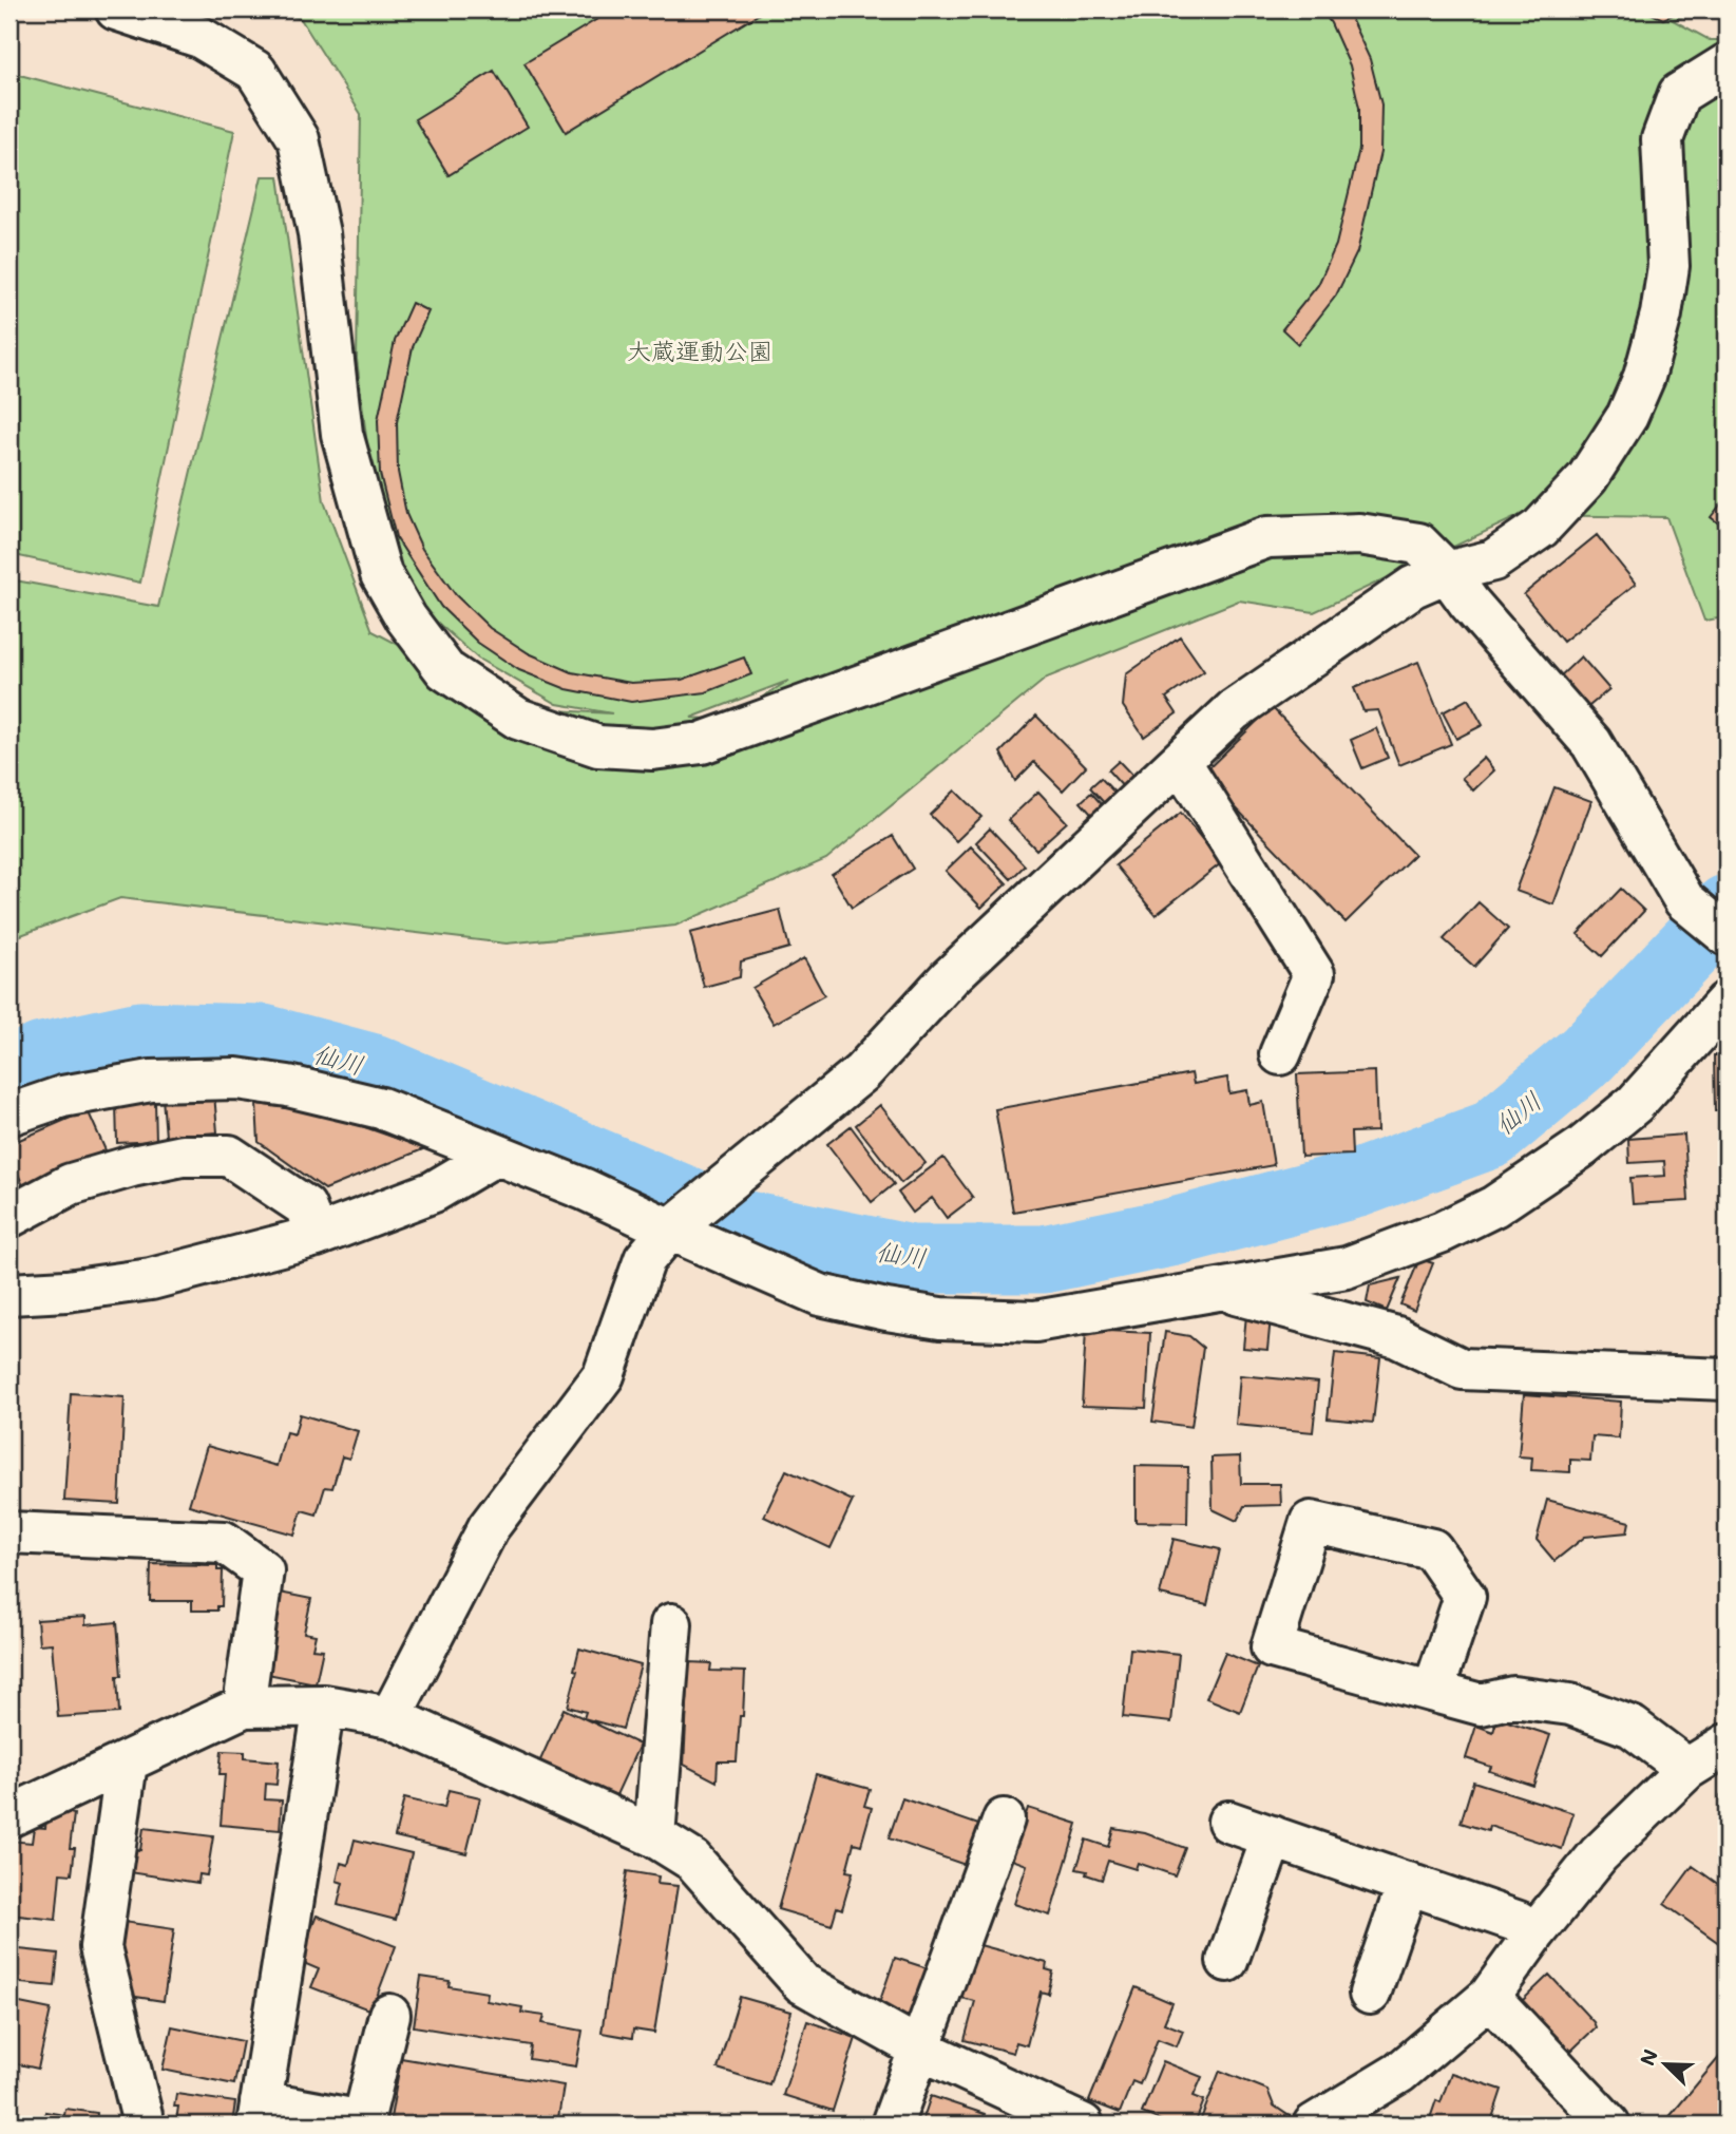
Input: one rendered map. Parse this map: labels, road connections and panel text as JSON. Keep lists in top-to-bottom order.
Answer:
{
  "water": ["仙川"],
  "parks": ["大蔵運動公園"],
  "north": "top left"
}
